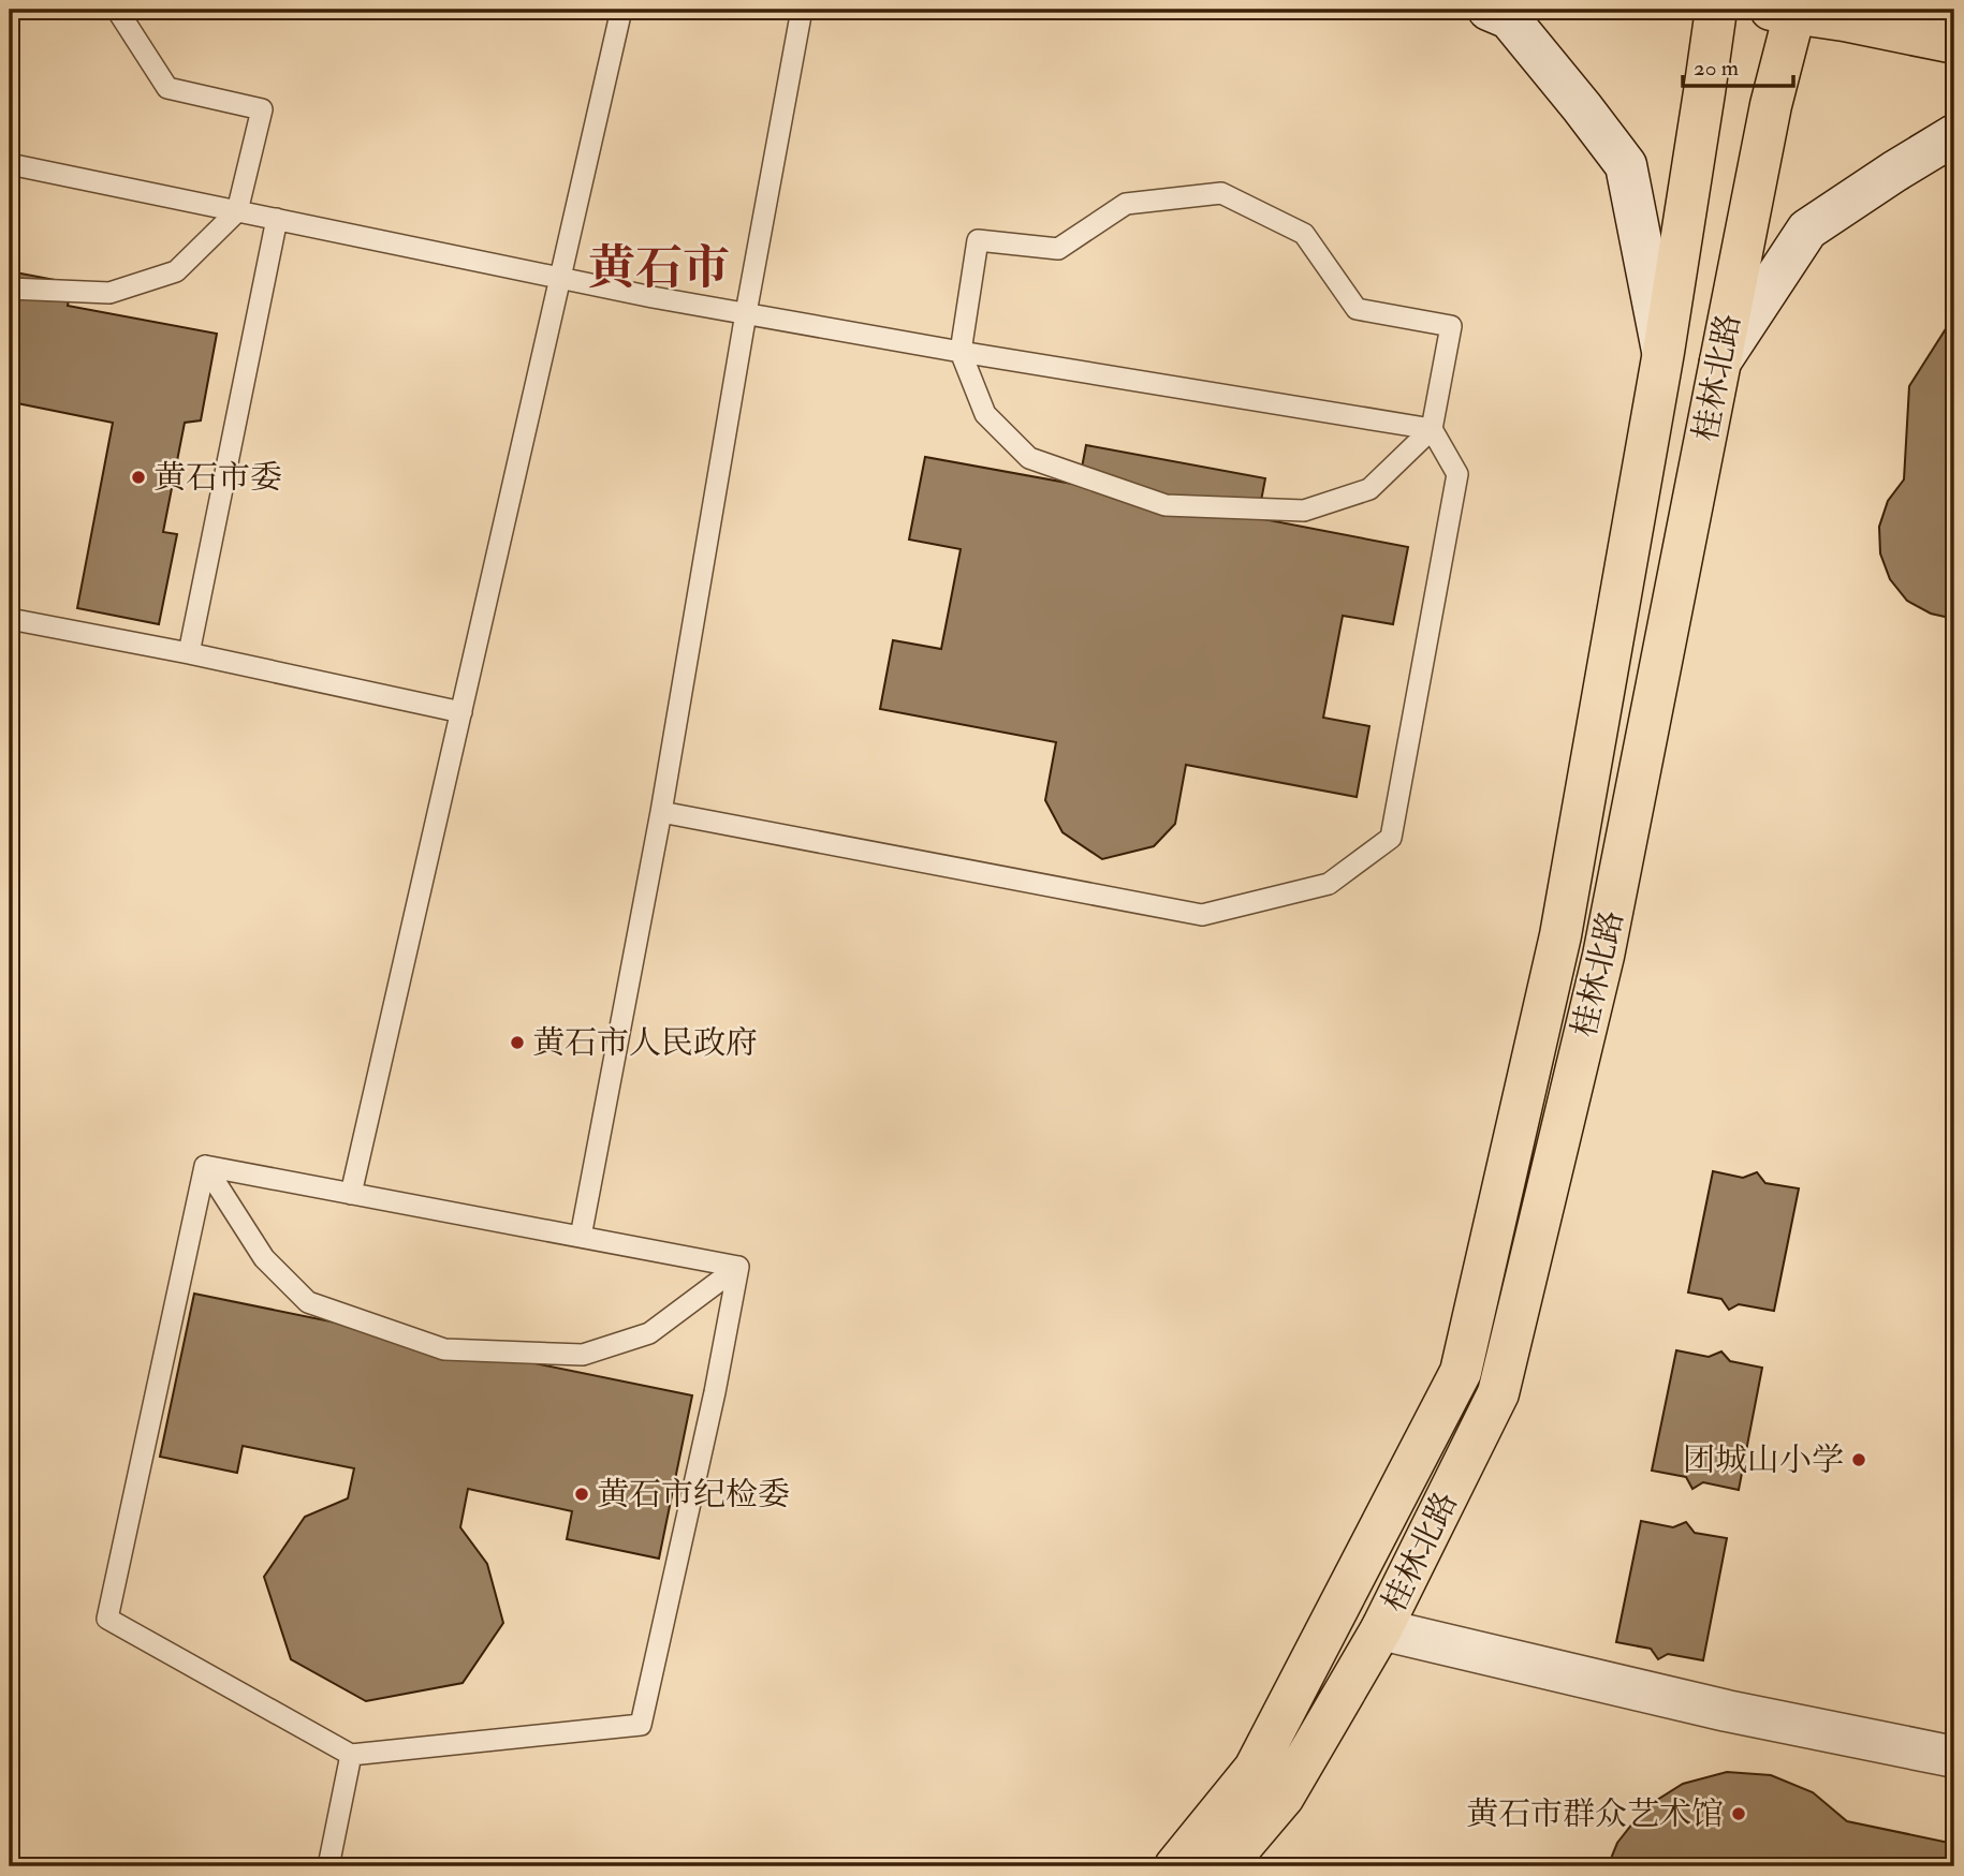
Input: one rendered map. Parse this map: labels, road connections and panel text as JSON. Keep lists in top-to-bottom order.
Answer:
{
  "streets": {
    "main road": ["桂林北路"]
  },
  "districts": ["黄石市"],
  "places": [
    "黄石市委",
    "黄石市人民政府",
    "团城山小学",
    "黄石市纪检委",
    "黄石市群众艺术馆"
  ],
  "scale_bar": "20 m"
}
